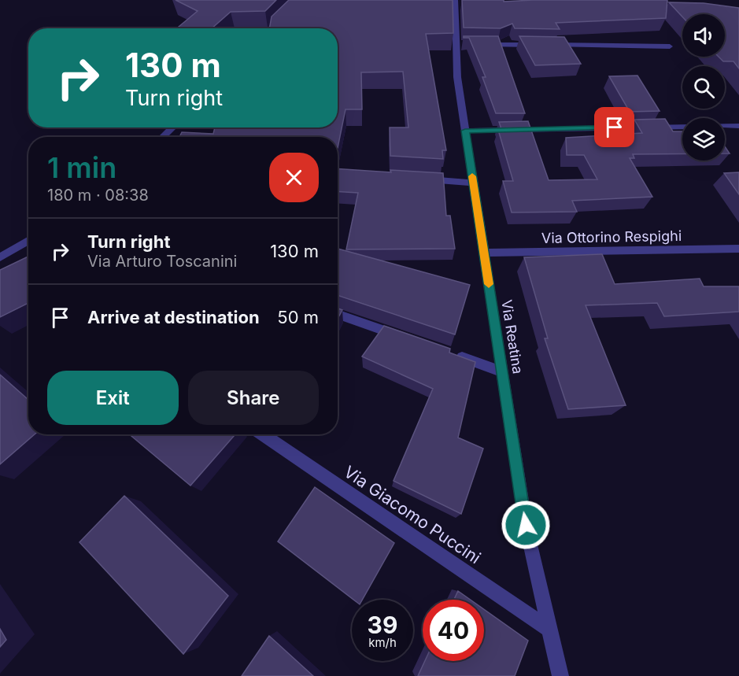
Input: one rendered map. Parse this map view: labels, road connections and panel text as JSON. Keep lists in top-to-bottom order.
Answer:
{
  "streets": {
    "street": ["Via Ottorino Respighi", "Via Reatina", "Via Giacomo Puccini"]
  },
  "crossings": [
    ["Via Ottorino Respighi", "Via Reatina"],
    ["Via Reatina", "Via Giacomo Puccini"]
  ],
  "page": {
    "turn": ["130 m", "Turn right"],
    "heading": ["1 min", "180 m · 08:38"],
    "list": [
      {
        "name": "Turn right",
        "note": "Via Arturo Toscanini",
        "value": "130 m"
      },
      {
        "name": "Arrive at destination",
        "value": "50 m"
      }
    ],
    "buttons": ["Exit", "Share"],
    "speed": "39 km/h",
    "limit": "40"
  }
}
